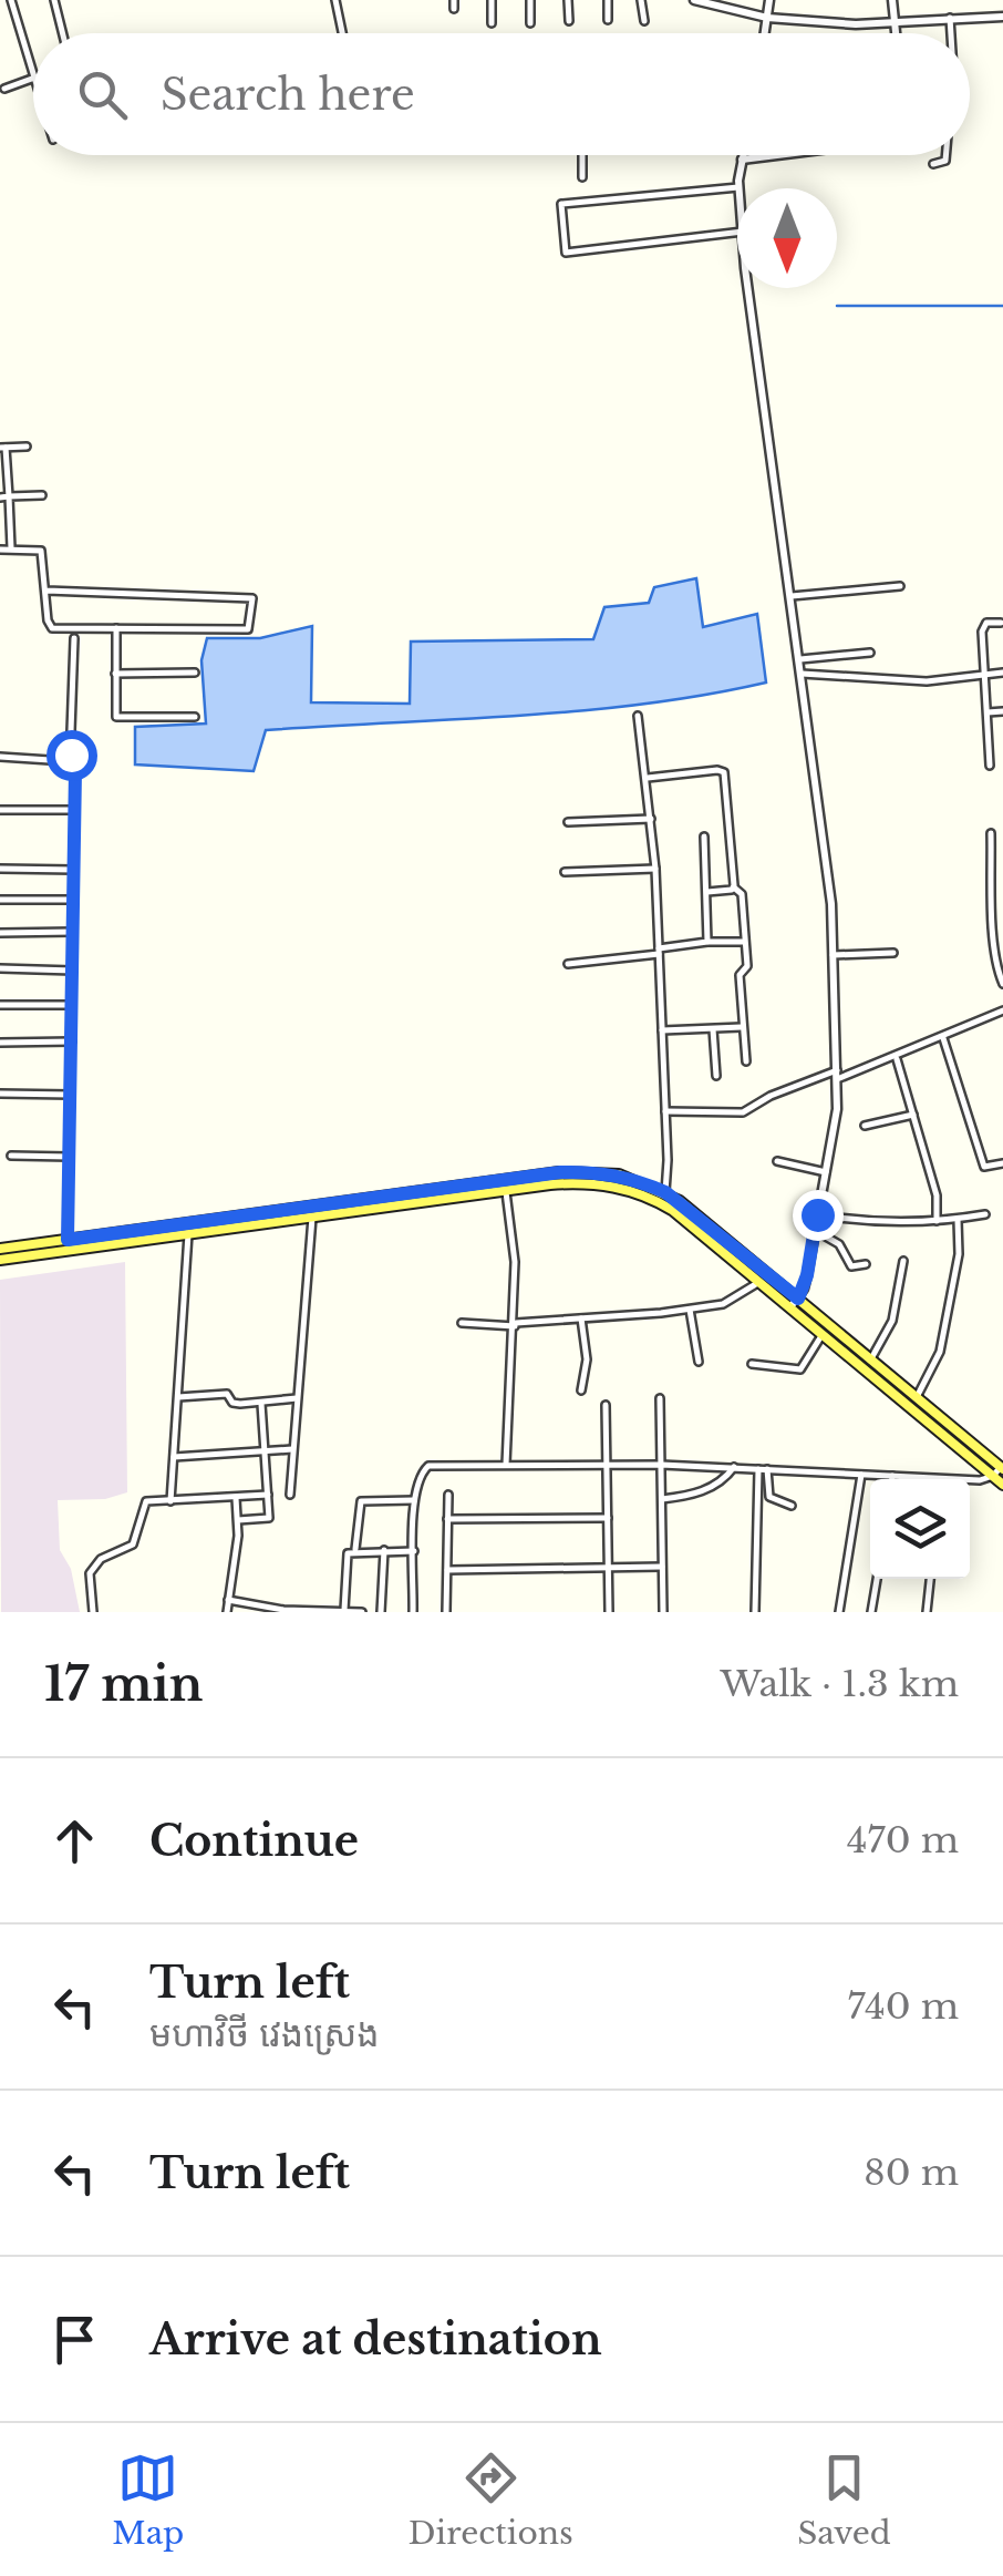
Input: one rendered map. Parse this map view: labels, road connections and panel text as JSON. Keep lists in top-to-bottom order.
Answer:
{
  "north": "bottom",
  "page": {
    "search": "Search here",
    "heading": ["17 min", "Walk · 1.3 km"],
    "list": [
      ["Continue", "470 m"],
      ["Turn left", "មហាវិថី វេងស្រេង", "740 m"],
      ["Turn left", "80 m"],
      "Arrive at destination"
    ],
    "nav": ["Map", "Directions", "Saved"]
  }
}
